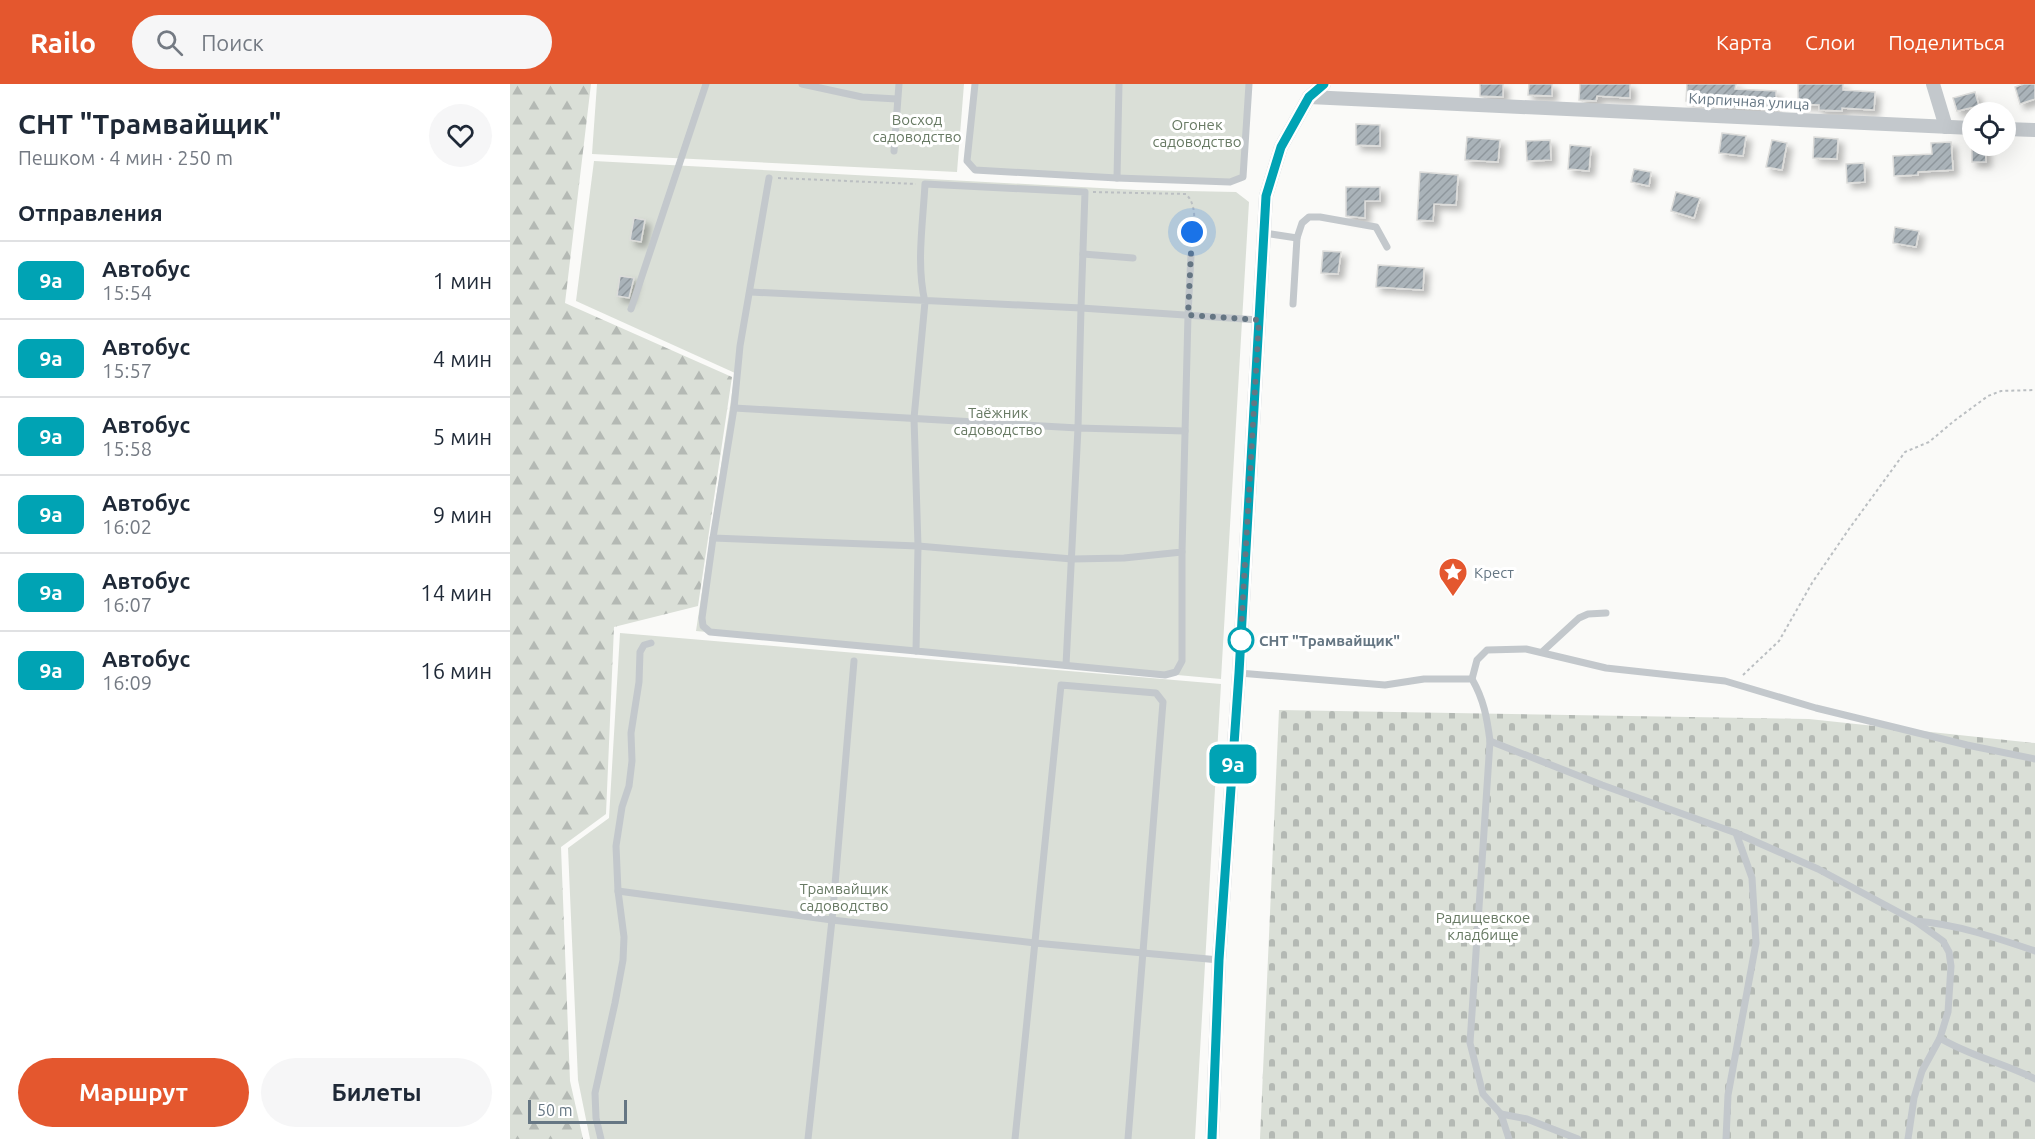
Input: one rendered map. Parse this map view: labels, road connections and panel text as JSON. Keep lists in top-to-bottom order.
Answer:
{
  "streets": {
    "street": ["Кирпичная улица"]
  },
  "parks": [
    "Восход садоводство",
    "Огонек садоводство",
    "Таёжник садоводство",
    "Трамвайщик садоводство",
    "Радищевское кладбище"
  ],
  "places": {
    "place": ["Крест"],
    "other": ["СНТ \"Трамвайщик\""]
  },
  "lines": ["bus line 9а"],
  "scale_bar": "50 m",
  "page": {
    "header": "Railo",
    "search": "Поиск",
    "nav": ["Карта", "Слои", "Поделиться"],
    "heading": [
      ["СНТ \"Трамвайщик\"", "Пешком · 4 мин · 250 m"],
      "Отправления"
    ],
    "on_map": "9а",
    "list": [
      {
        "mark": "9а",
        "name": "Автобус",
        "note": "15:54",
        "value": "1 мин"
      },
      {
        "mark": "9а",
        "name": "Автобус",
        "note": "15:57",
        "value": "4 мин"
      },
      {
        "mark": "9а",
        "name": "Автобус",
        "note": "15:58",
        "value": "5 мин"
      },
      {
        "mark": "9а",
        "name": "Автобус",
        "note": "16:02",
        "value": "9 мин"
      },
      {
        "mark": "9а",
        "name": "Автобус",
        "note": "16:07",
        "value": "14 мин"
      },
      {
        "mark": "9а",
        "name": "Автобус",
        "note": "16:09",
        "value": "16 мин"
      }
    ],
    "buttons": ["Маршрут", "Билеты"],
    "scale": "50 m"
  }
}
